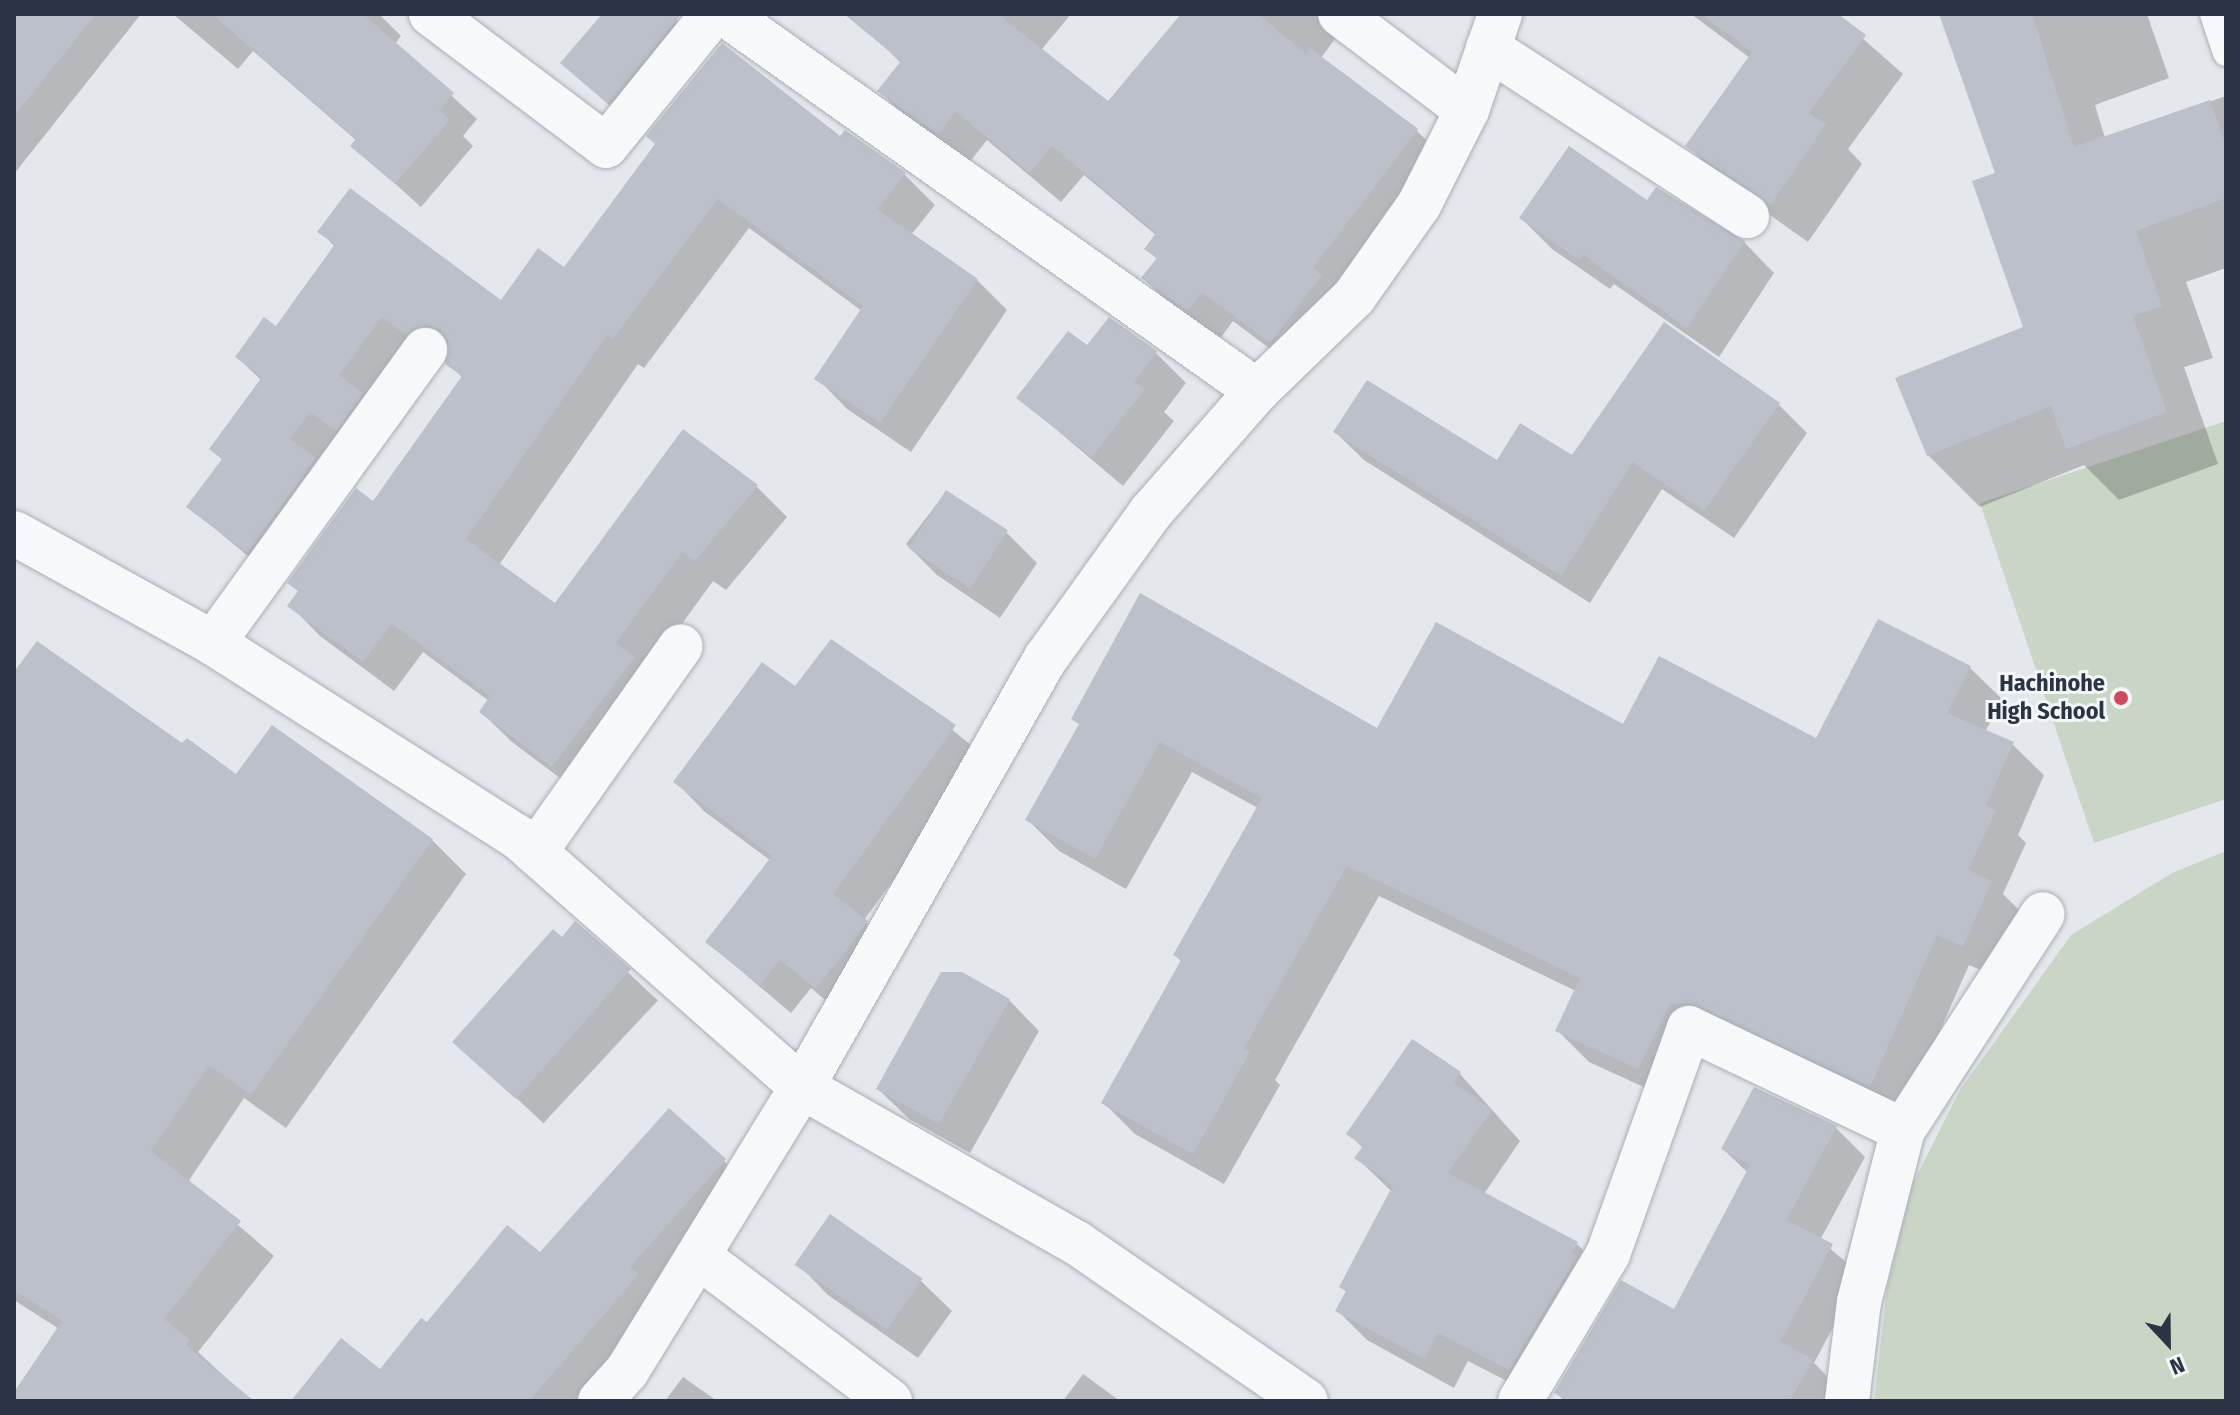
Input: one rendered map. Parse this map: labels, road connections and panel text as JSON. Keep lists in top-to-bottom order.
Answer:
{
  "places": ["Hachinohe High School"],
  "north": "bottom"
}
